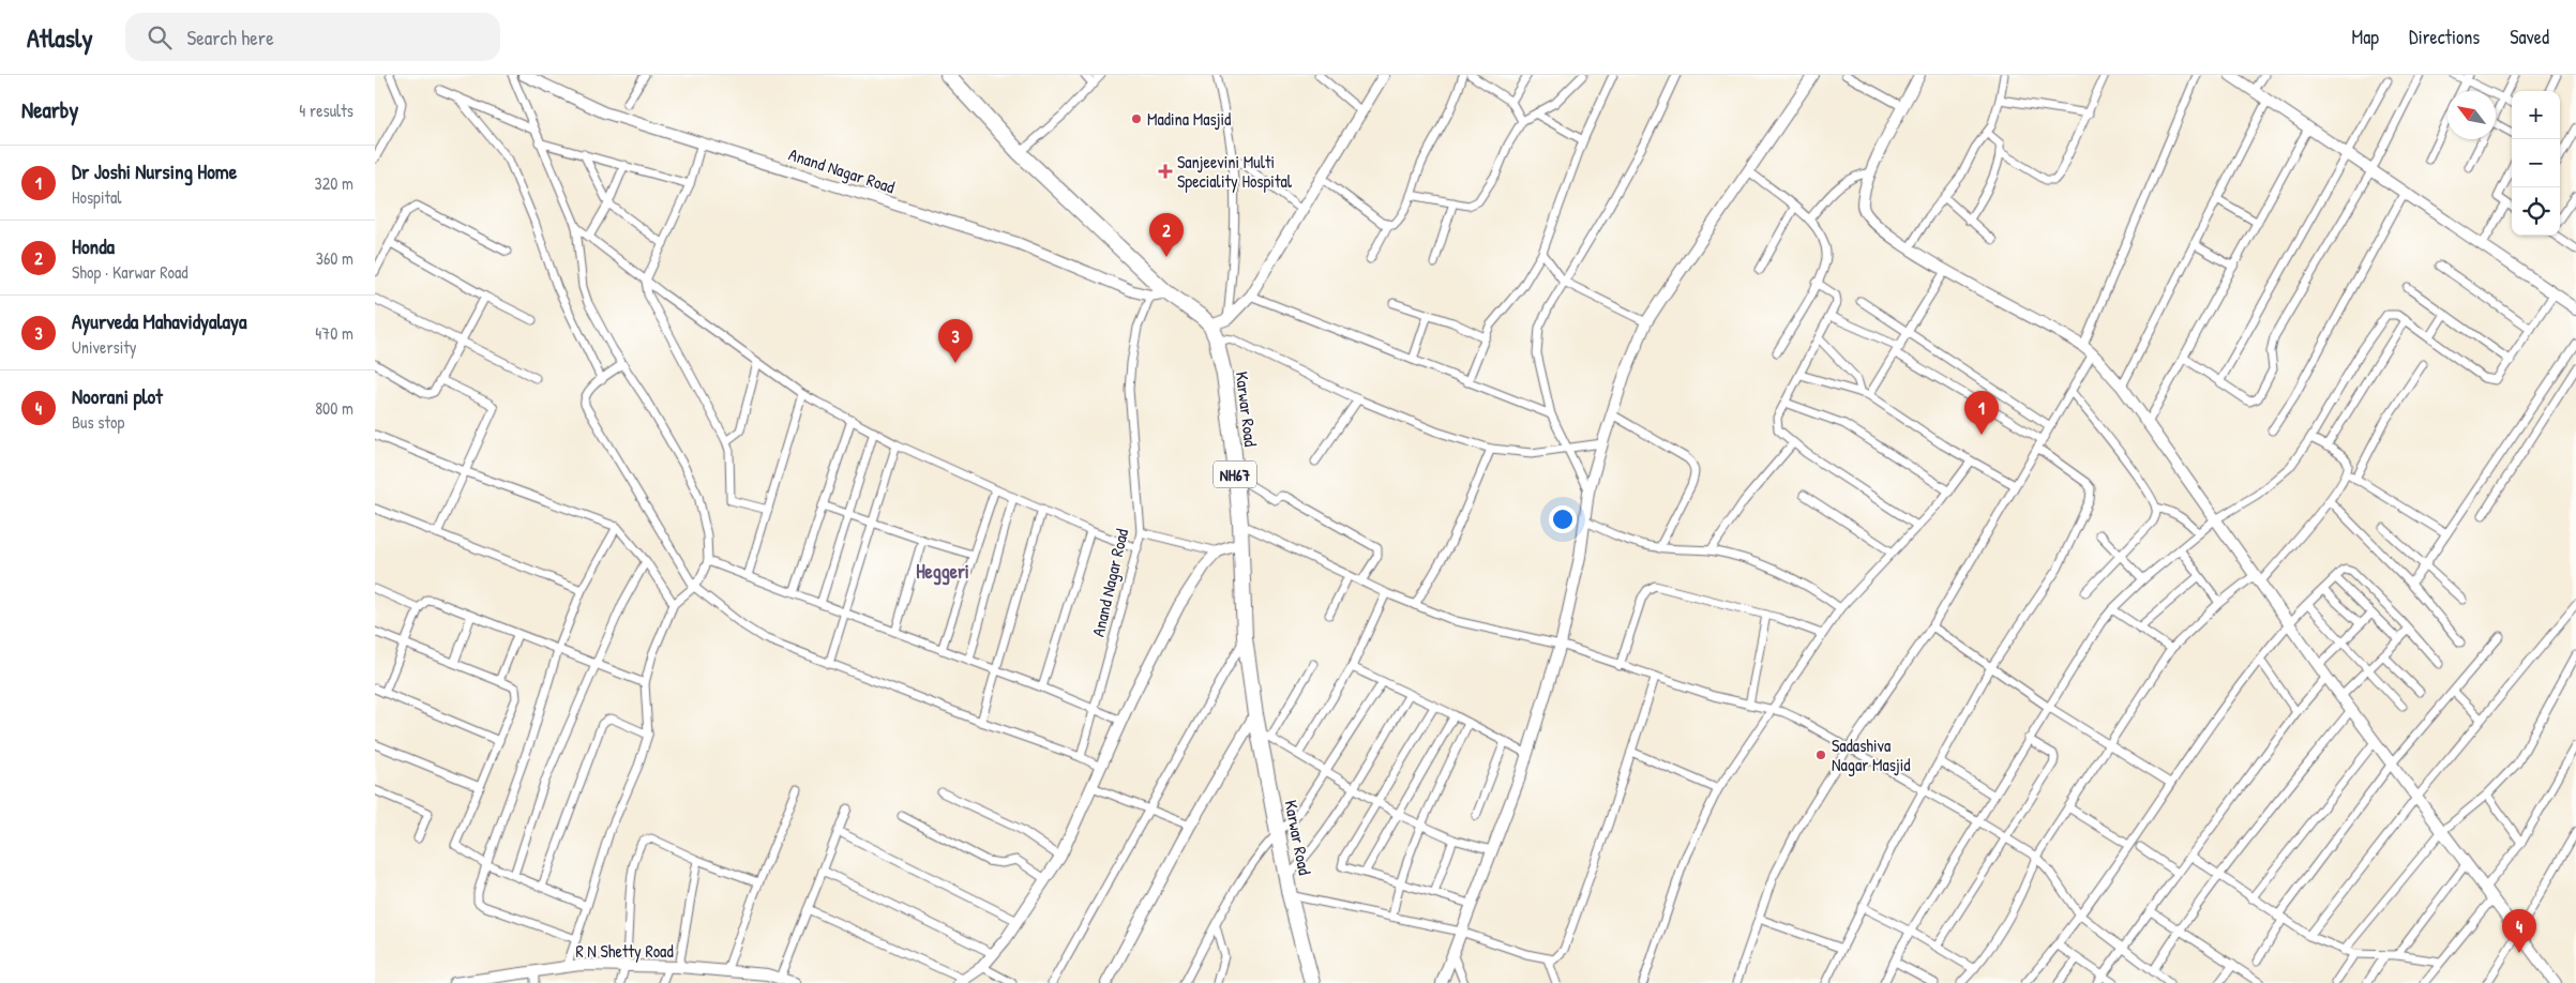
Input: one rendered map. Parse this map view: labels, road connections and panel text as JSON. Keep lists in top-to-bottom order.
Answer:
{
  "streets": {
    "highway": ["Karwar Road", "NH67"],
    "street": ["Anand Nagar Road", "R N Shetty Road"]
  },
  "districts": ["Heggeri"],
  "places": {
    "other": ["Madina Masjid", "Sadashiva Nagar Masjid"],
    "health": ["Sanjeevini Multi Speciality Hospital"]
  },
  "north": "top left",
  "page": {
    "header": "Atlasly",
    "search": "Search here",
    "nav": ["Map", "Directions", "Saved"],
    "heading": ["Nearby", "4 results"],
    "map_buttons": ["+", "−"],
    "list": [
      {
        "mark": "1",
        "name": "Dr Joshi Nursing Home",
        "note": "Hospital",
        "value": "320 m"
      },
      {
        "mark": "2",
        "name": "Honda",
        "note": "Shop · Karwar Road",
        "value": "360 m"
      },
      {
        "mark": "3",
        "name": "Ayurveda Mahavidyalaya",
        "note": "University",
        "value": "470 m"
      },
      {
        "mark": "4",
        "name": "Noorani plot",
        "note": "Bus stop",
        "value": "800 m"
      }
    ],
    "pins": [
      "2",
      "3",
      "1",
      "4"
    ]
  }
}
